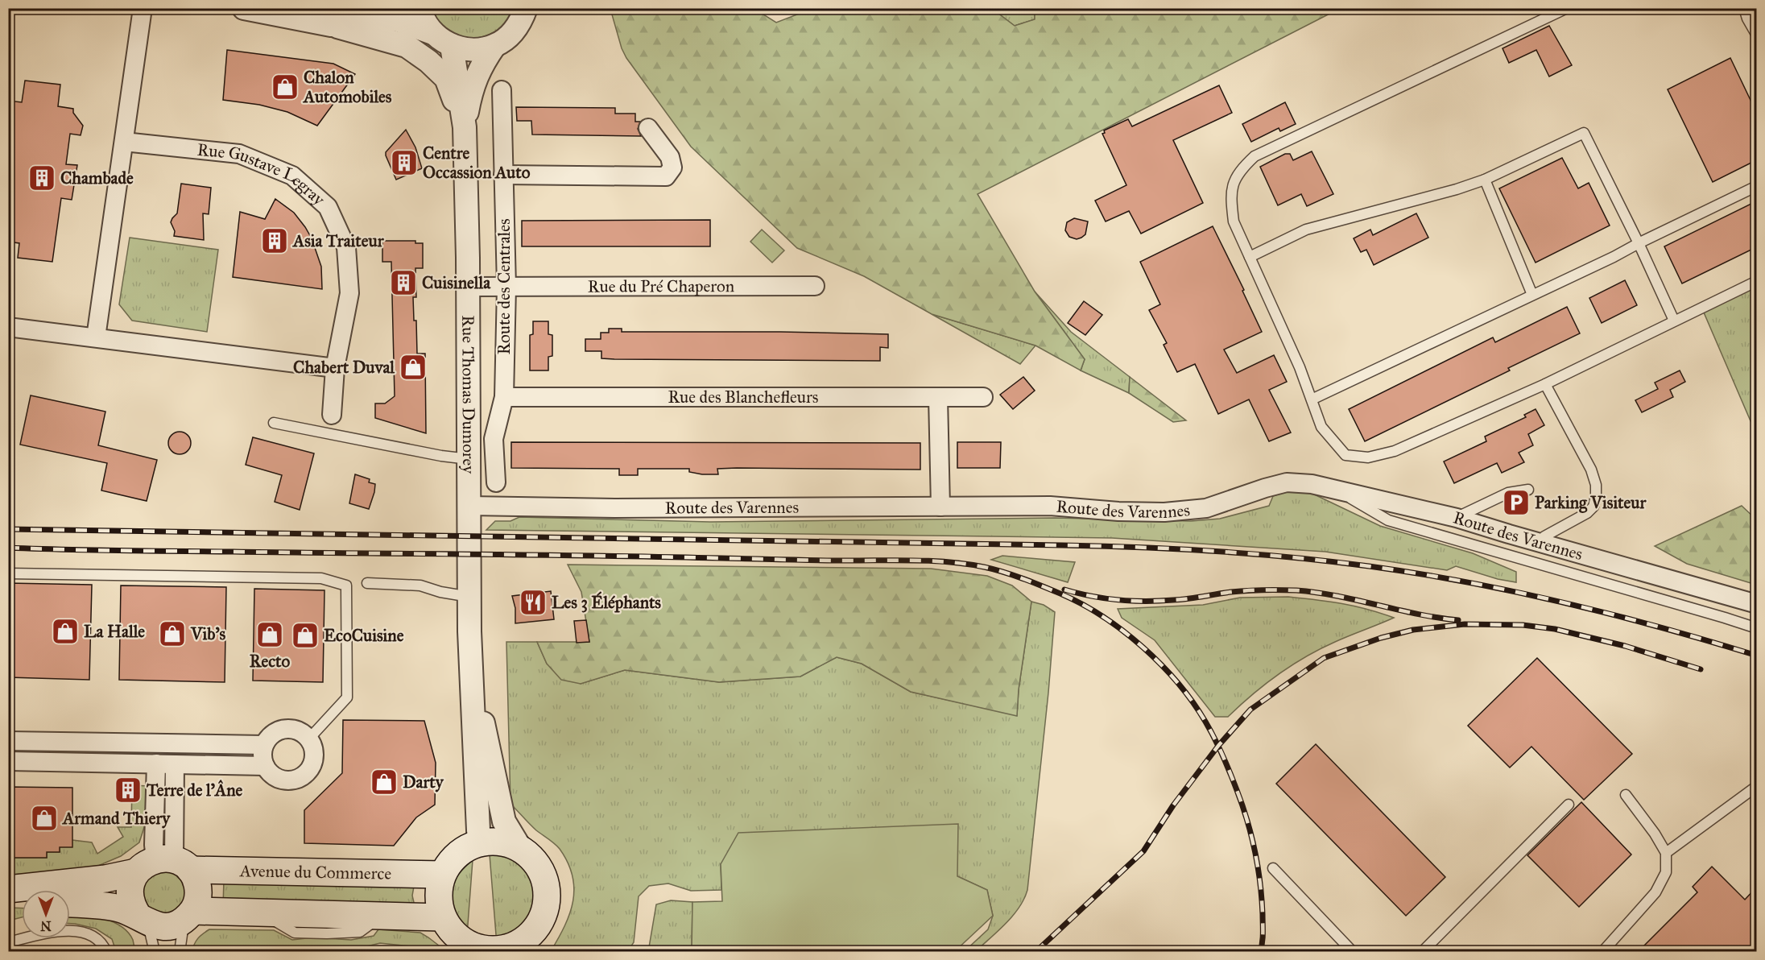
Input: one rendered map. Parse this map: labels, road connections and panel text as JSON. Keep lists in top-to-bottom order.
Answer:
{
  "streets": {
    "main road": ["Avenue du Commerce"],
    "street": [
      "Rue Gustave Legray",
      "Rue du Pré Chaperon",
      "Route des Centrales",
      "Rue Thomas Dumorey",
      "Rue des Blanchefleurs",
      "Route des Varennes"
    ]
  },
  "crossings": [
    ["Rue du Pré Chaperon", "Route des Centrales"],
    ["Rue du Pré Chaperon", "Rue Thomas Dumorey"],
    ["Route des Centrales", "Rue des Blanchefleurs"],
    ["Rue Thomas Dumorey", "Route des Varennes"],
    ["Rue Thomas Dumorey", "Avenue du Commerce"]
  ],
  "places": {
    "shop": [
      "Chalon Automobiles",
      "Chabert Duval",
      "La Halle",
      "Vib's",
      "Recto",
      "EcoCuisine",
      "Darty",
      "Armand Thiery"
    ],
    "building": [
      "Centre Occassion Auto",
      "Chambade",
      "Asia Traiteur",
      "Cuisinella",
      "Terre de l'Âne"
    ],
    "parking": ["Parking Visiteur"],
    "restaurant": ["Les 3 Éléphants"]
  },
  "north": "bottom"
}
